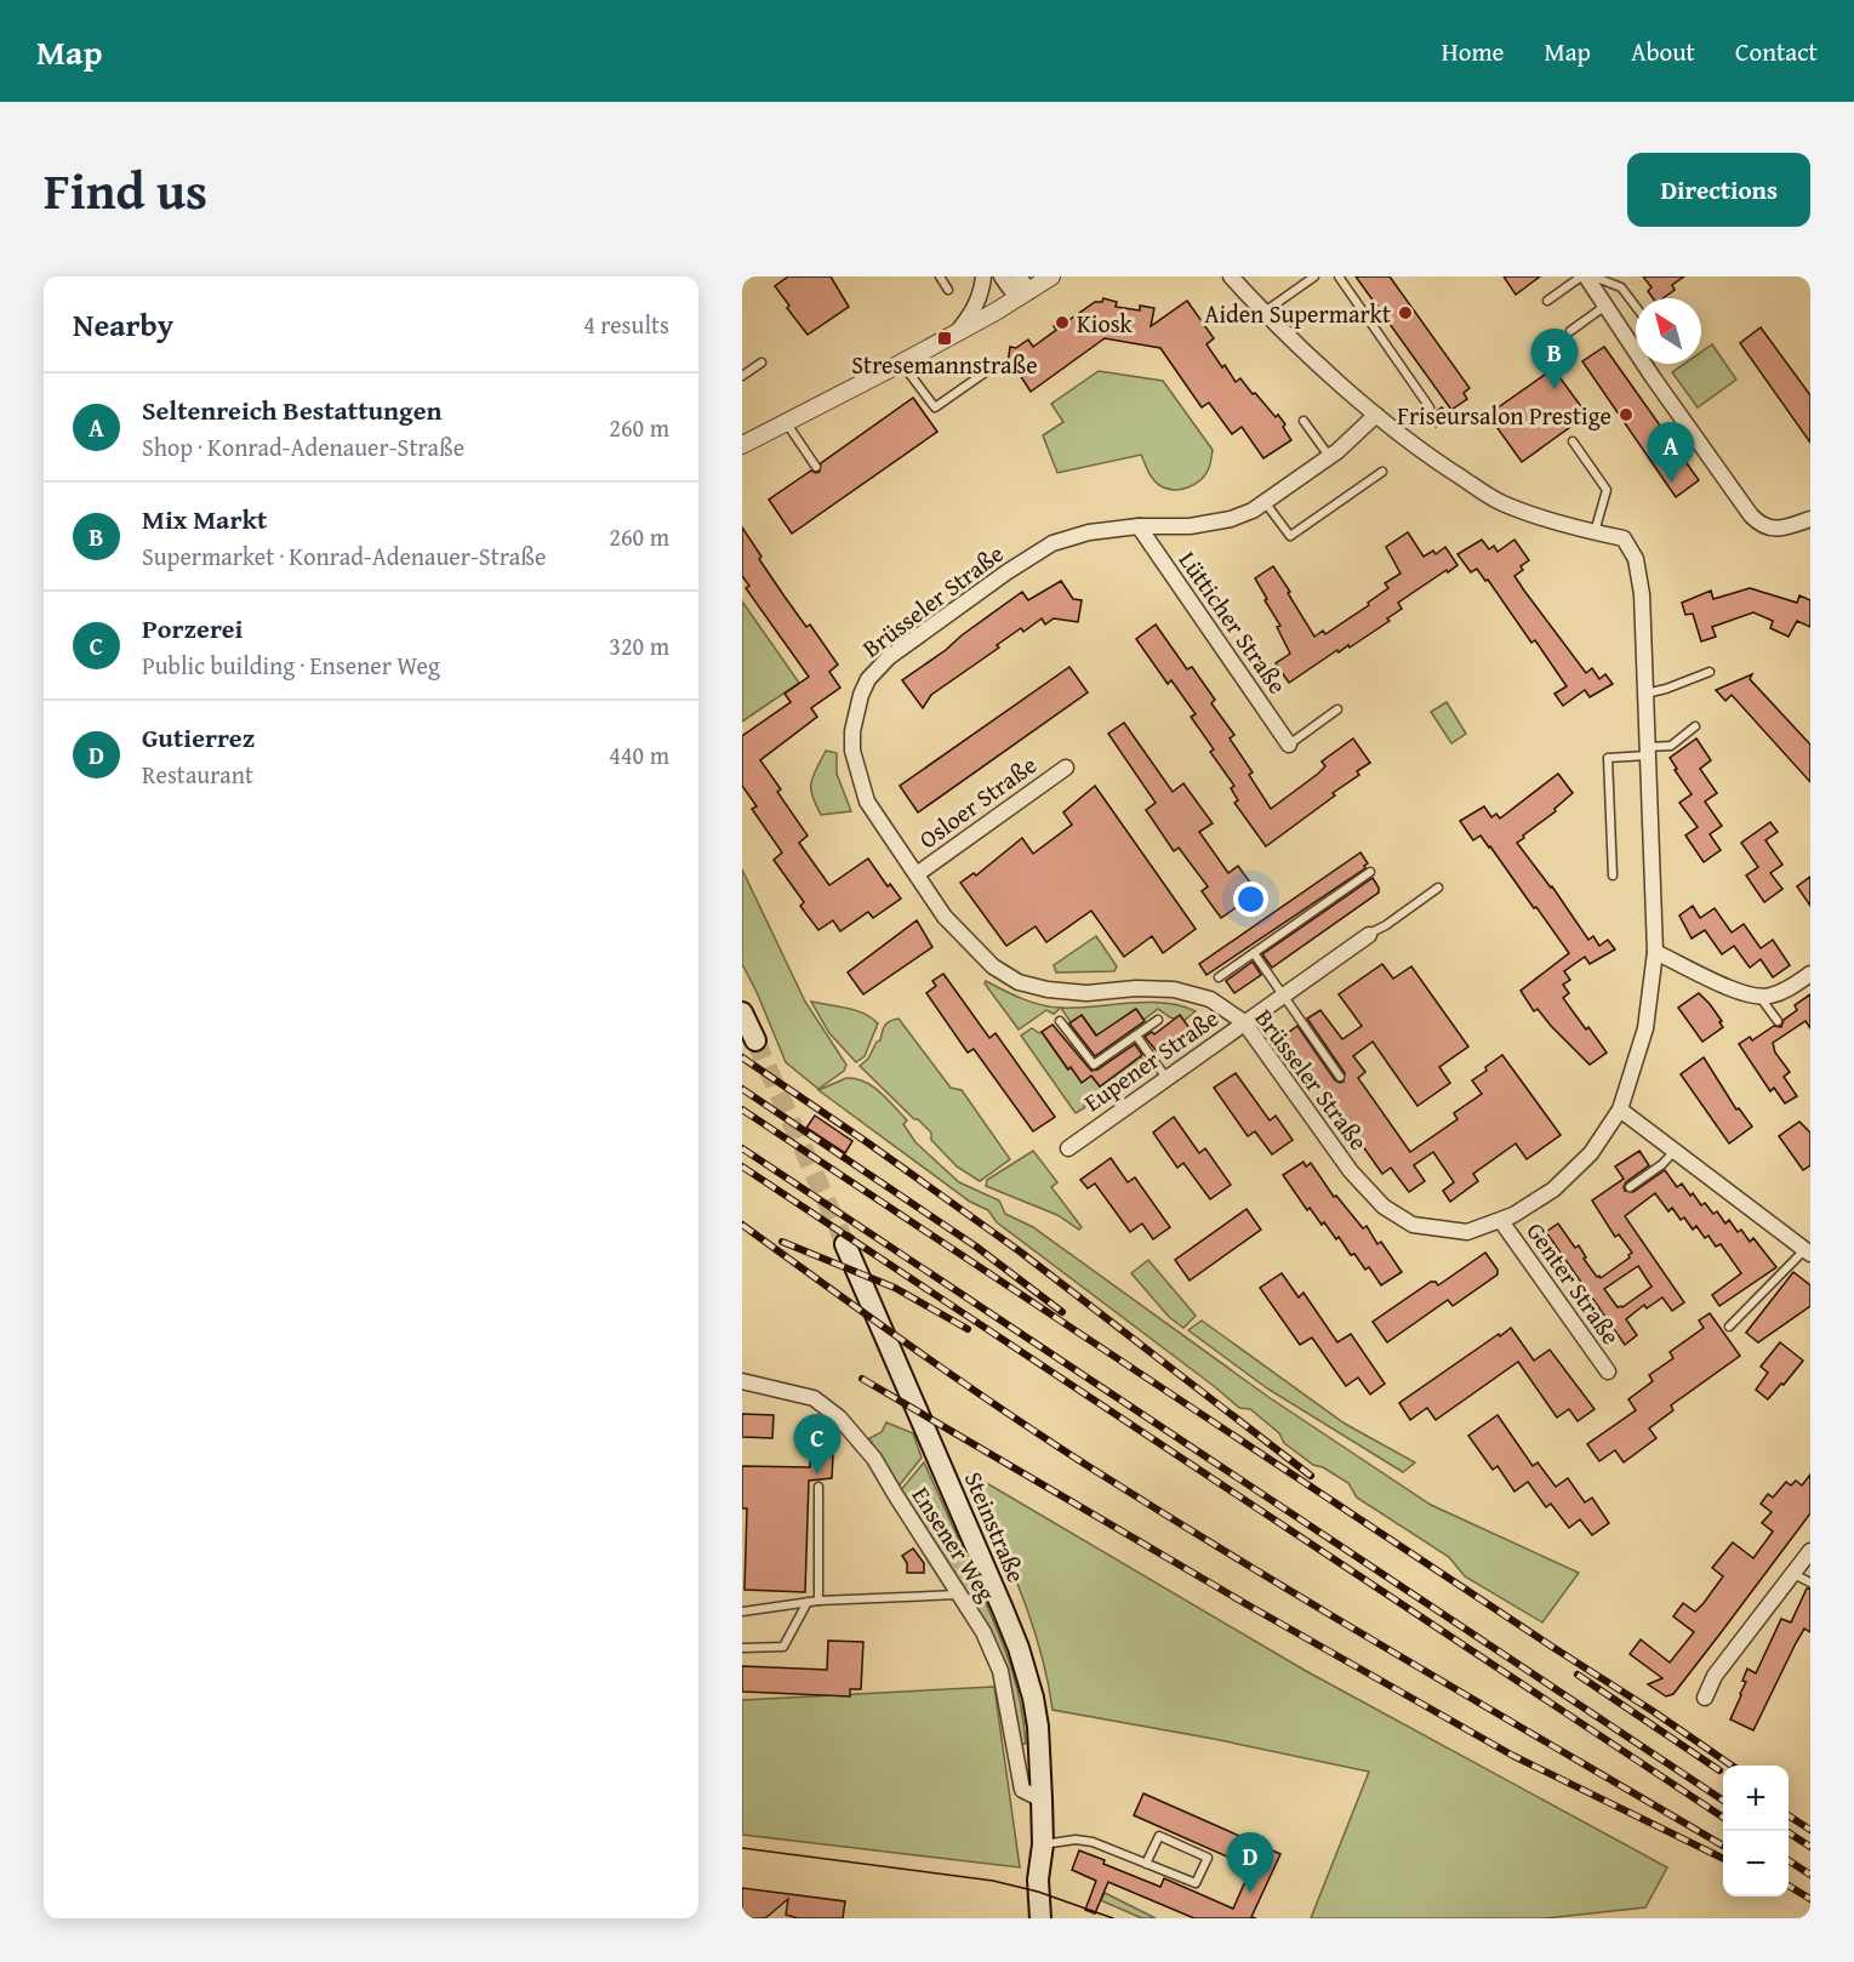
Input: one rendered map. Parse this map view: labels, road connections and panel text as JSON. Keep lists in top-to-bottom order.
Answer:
{
  "streets": {
    "main road": ["Steinstraße"],
    "street": [
      "Brüsseler Straße",
      "Lütticher Straße",
      "Osloer Straße",
      "Eupener Straße",
      "Genter Straße",
      "Ensener Weg"
    ]
  },
  "crossings": [
    ["Brüsseler Straße", "Lütticher Straße"],
    ["Brüsseler Straße", "Osloer Straße"],
    ["Brüsseler Straße", "Eupener Straße"],
    ["Brüsseler Straße", "Genter Straße"],
    ["Steinstraße", "Ensener Weg"]
  ],
  "places": {
    "other": ["Aiden Supermarkt", "Kiosk", "Friseursalon Prestige"],
    "transit": ["Stresemannstraße"]
  },
  "north": "top left",
  "page": {
    "header": "Map",
    "nav": [
      "Home",
      "Map",
      "About",
      "Contact"
    ],
    "title": "Find us",
    "buttons": "Directions",
    "heading": ["Nearby", "4 results"],
    "pins": [
      "B",
      "A",
      "C",
      "D"
    ],
    "list": [
      {
        "mark": "A",
        "name": "Seltenreich Bestattungen",
        "note": "Shop · Konrad-Adenauer-Straße",
        "value": "260 m"
      },
      {
        "mark": "B",
        "name": "Mix Markt",
        "note": "Supermarket · Konrad-Adenauer-Straße",
        "value": "260 m"
      },
      {
        "mark": "C",
        "name": "Porzerei",
        "note": "Public building · Ensener Weg",
        "value": "320 m"
      },
      {
        "mark": "D",
        "name": "Gutierrez",
        "note": "Restaurant",
        "value": "440 m"
      }
    ],
    "map_buttons": ["+", "−"]
  }
}
